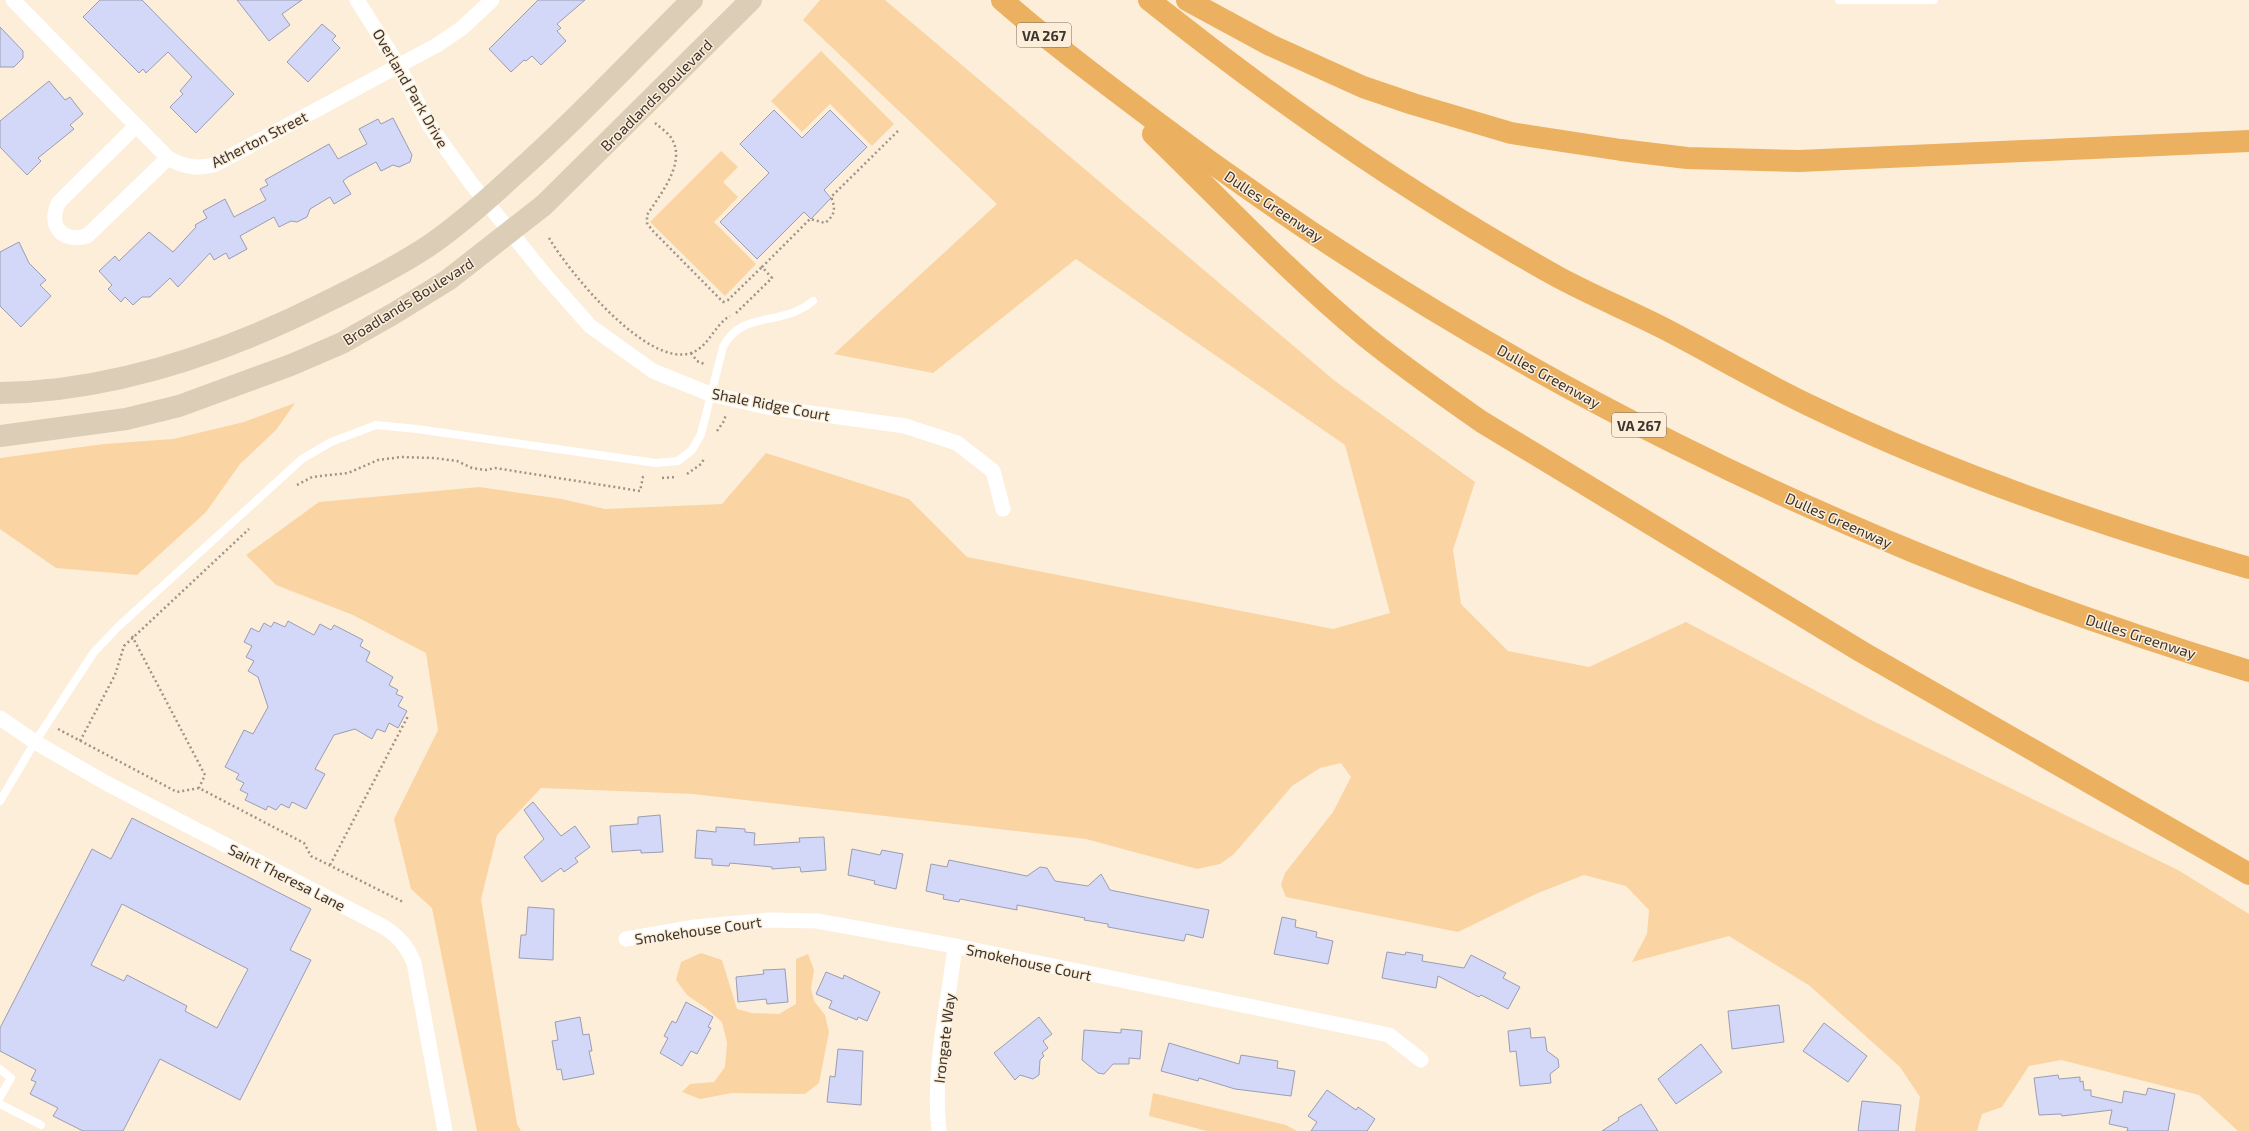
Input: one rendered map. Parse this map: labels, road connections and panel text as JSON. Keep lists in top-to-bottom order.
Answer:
{
  "streets": {
    "highway": ["VA 267", "Dulles Greenway"],
    "main road": ["Broadlands Boulevard"],
    "street": [
      "Overland Park Drive",
      "Atherton Street",
      "Shale Ridge Court",
      "Saint Theresa Lane",
      "Smokehouse Court",
      "Irongate Way"
    ]
  },
  "crossings": [
    ["Overland Park Drive", "Broadlands Boulevard"],
    ["Overland Park Drive", "Atherton Street"],
    ["Overland Park Drive", "Shale Ridge Court"],
    ["Broadlands Boulevard", "Shale Ridge Court"],
    ["Smokehouse Court", "Irongate Way"]
  ]
}
